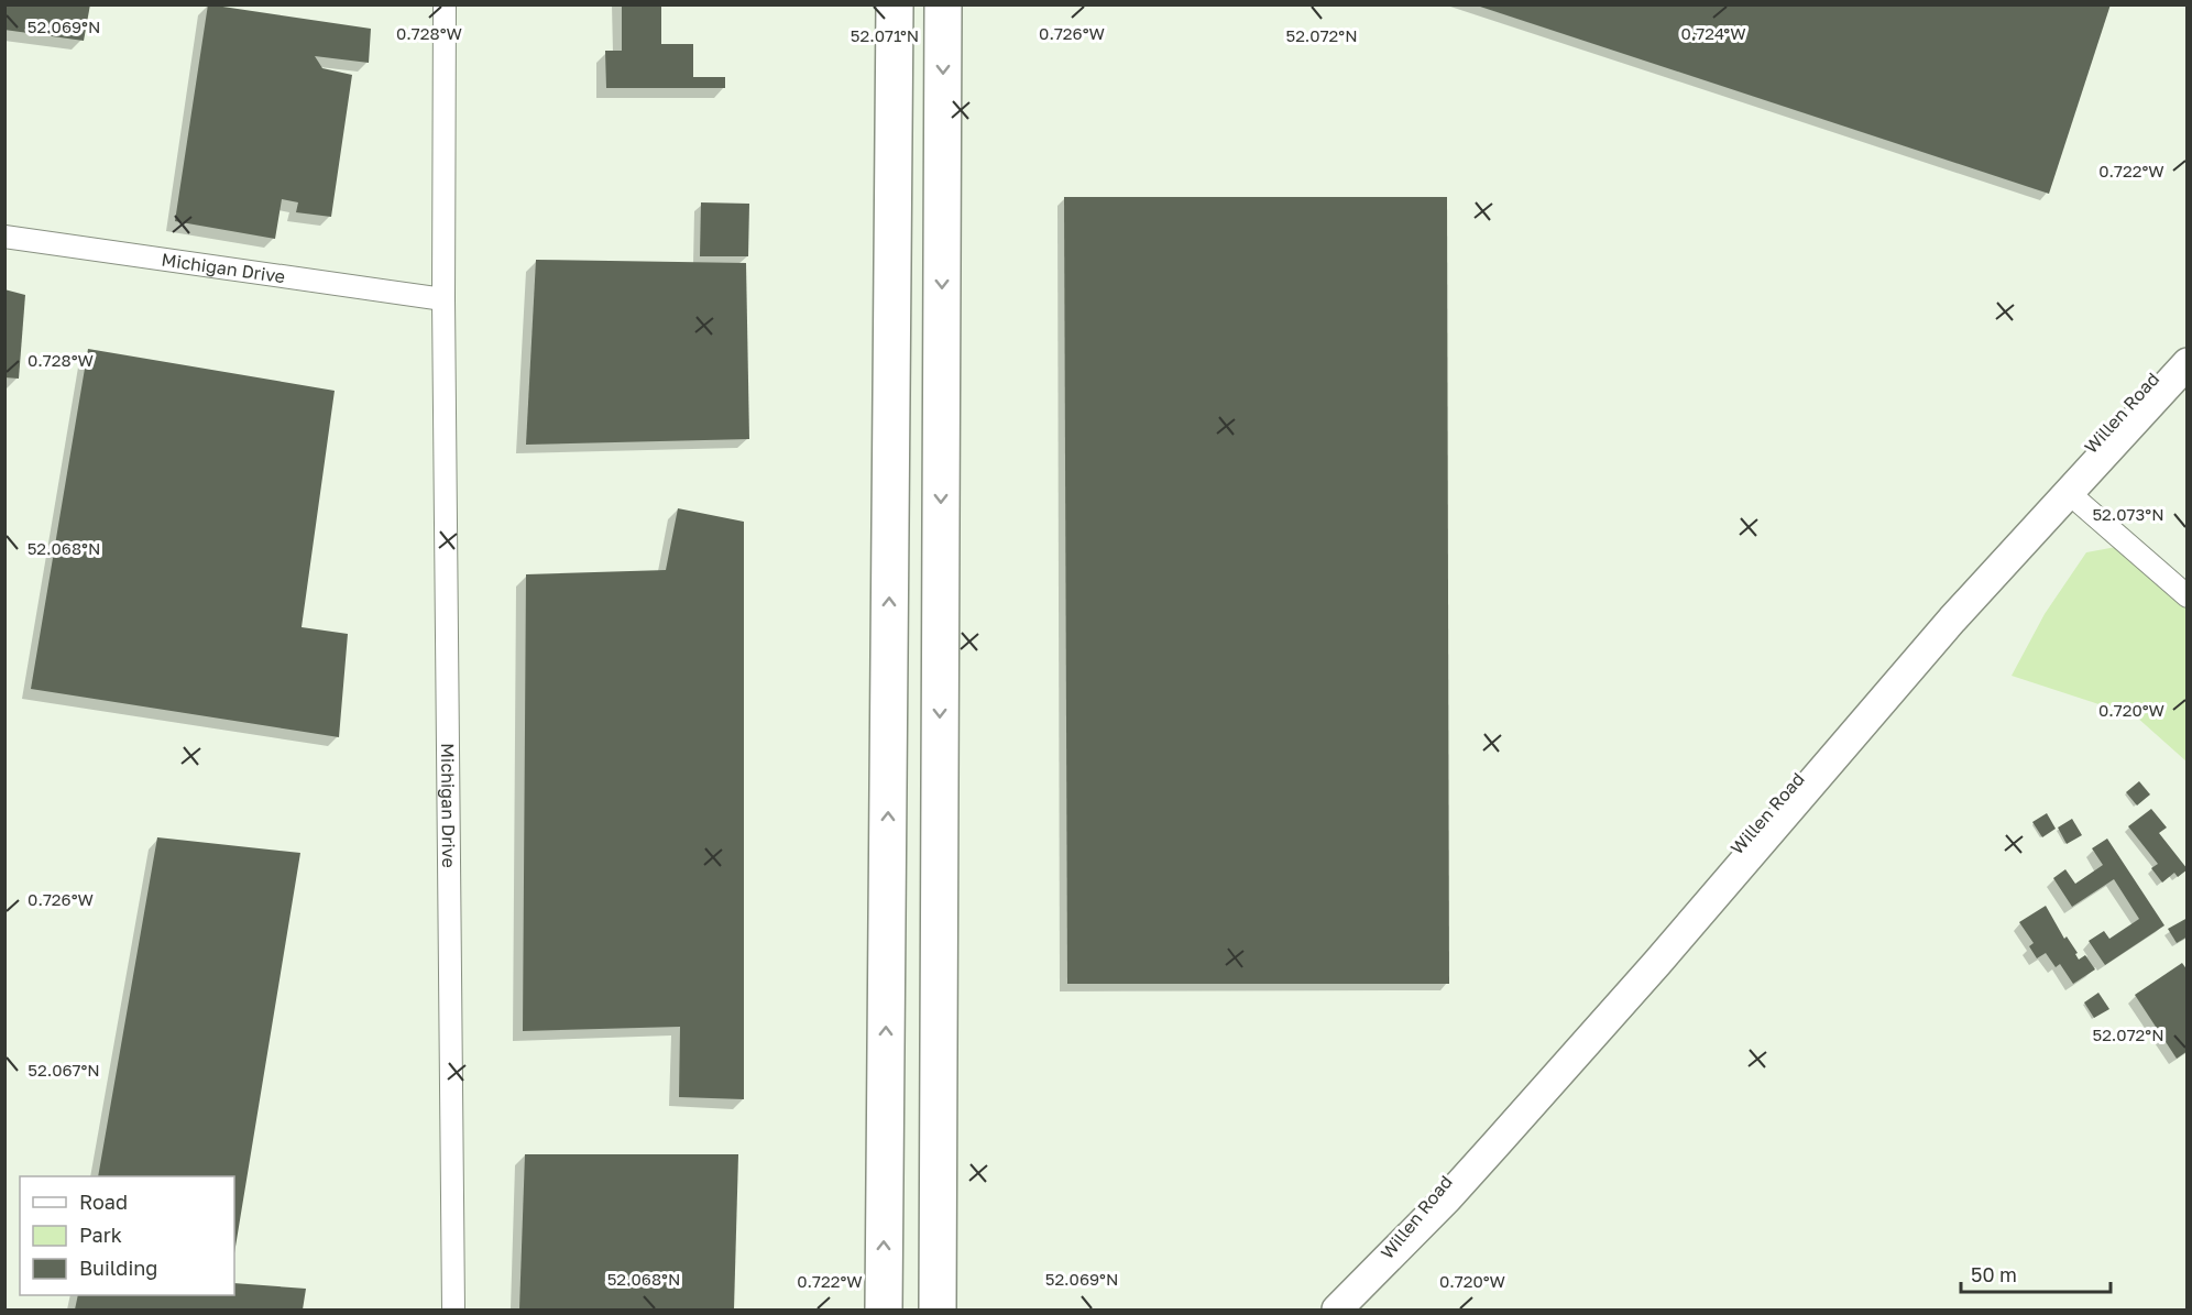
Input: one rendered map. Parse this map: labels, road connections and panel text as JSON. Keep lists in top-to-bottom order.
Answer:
{
  "streets": {
    "street": ["Michigan Drive", "Willen Road"]
  },
  "legend": ["Road", "Park", "Building"],
  "scale_bar": "50 m",
  "coordinates": [
    "52.069°N",
    "0.728°W",
    "0.726°W",
    "0.724°W",
    "52.071°N",
    "52.072°N",
    "0.722°W",
    "52.073°N",
    "52.068°N",
    "0.720°W",
    "52.067°N"
  ]
}
